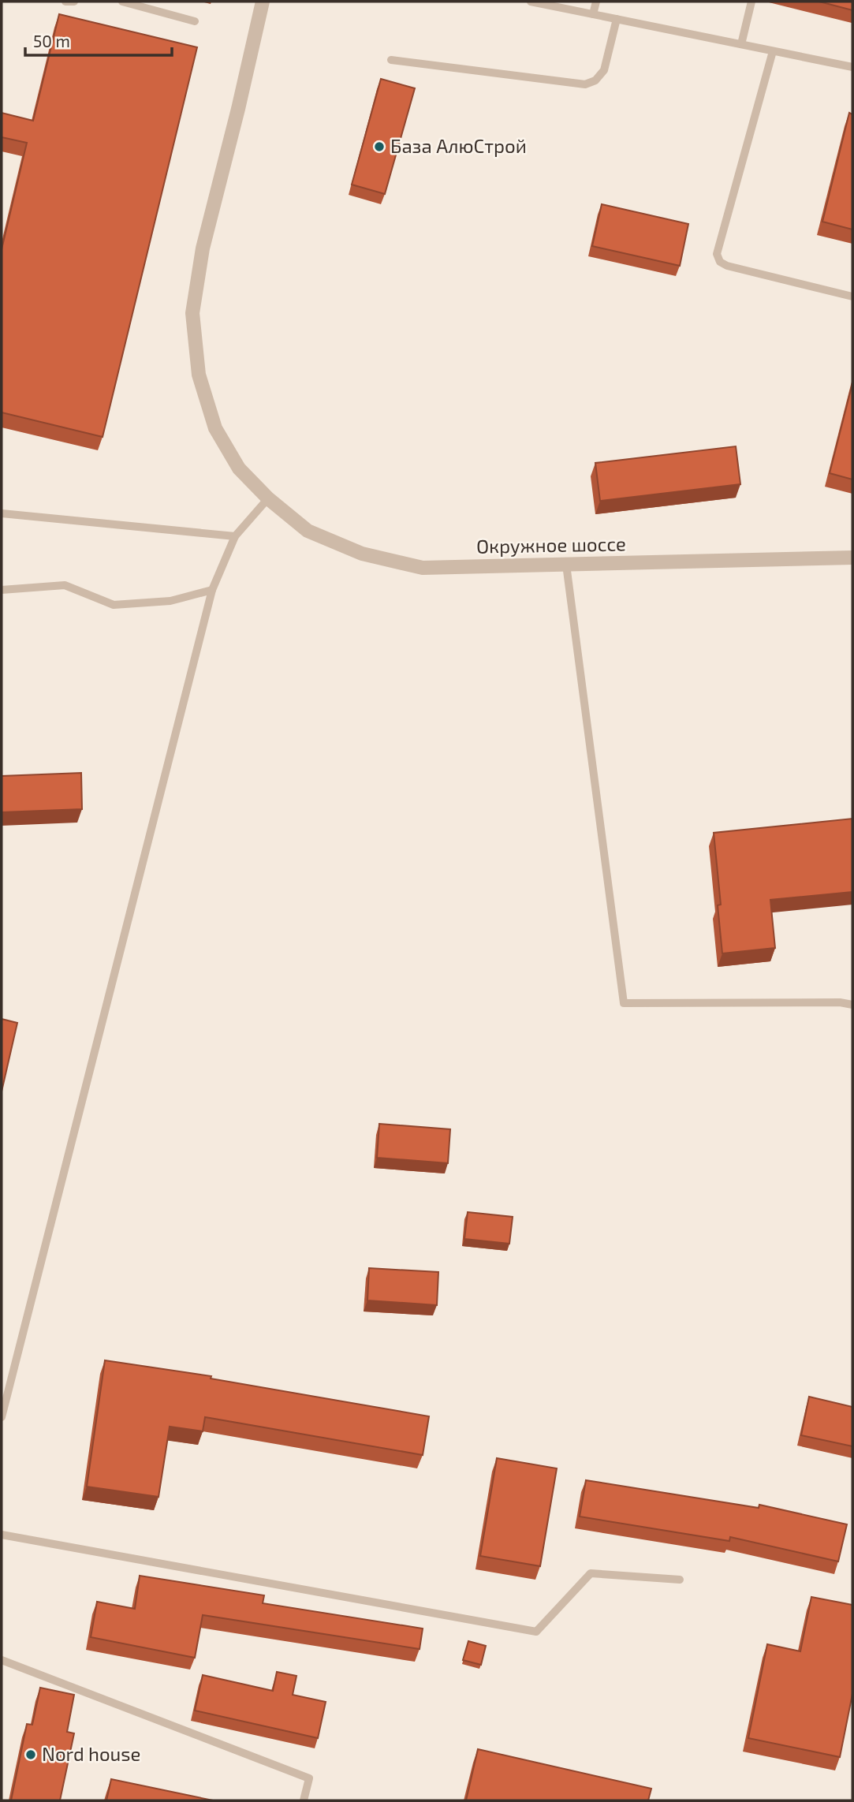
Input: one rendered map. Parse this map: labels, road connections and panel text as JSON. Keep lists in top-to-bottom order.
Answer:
{
  "streets": {
    "street": ["Окружное шоссе"]
  },
  "places": ["База АлюСтрой", "Nord house"],
  "scale_bar": "50 m"
}
